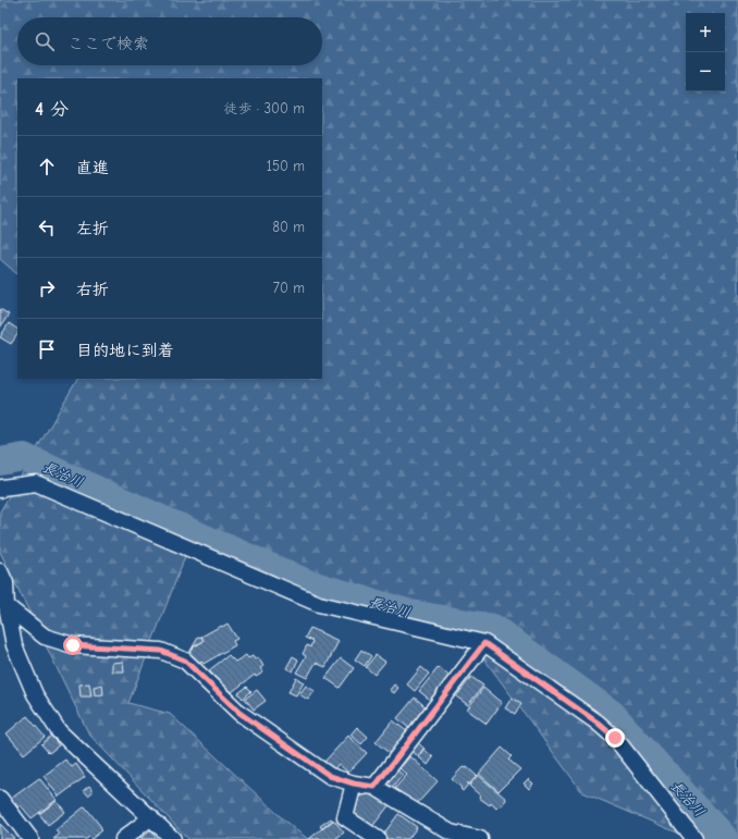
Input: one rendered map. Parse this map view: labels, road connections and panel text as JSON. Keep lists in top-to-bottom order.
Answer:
{
  "water": ["長治川"],
  "page": {
    "map_buttons": ["+", "−"],
    "search": "ここで検索",
    "heading": ["4 分", "徒歩 · 300 m"],
    "list": [
      ["直進", "150 m"],
      ["左折", "80 m"],
      ["右折", "70 m"],
      "目的地に到着"
    ]
  }
}
